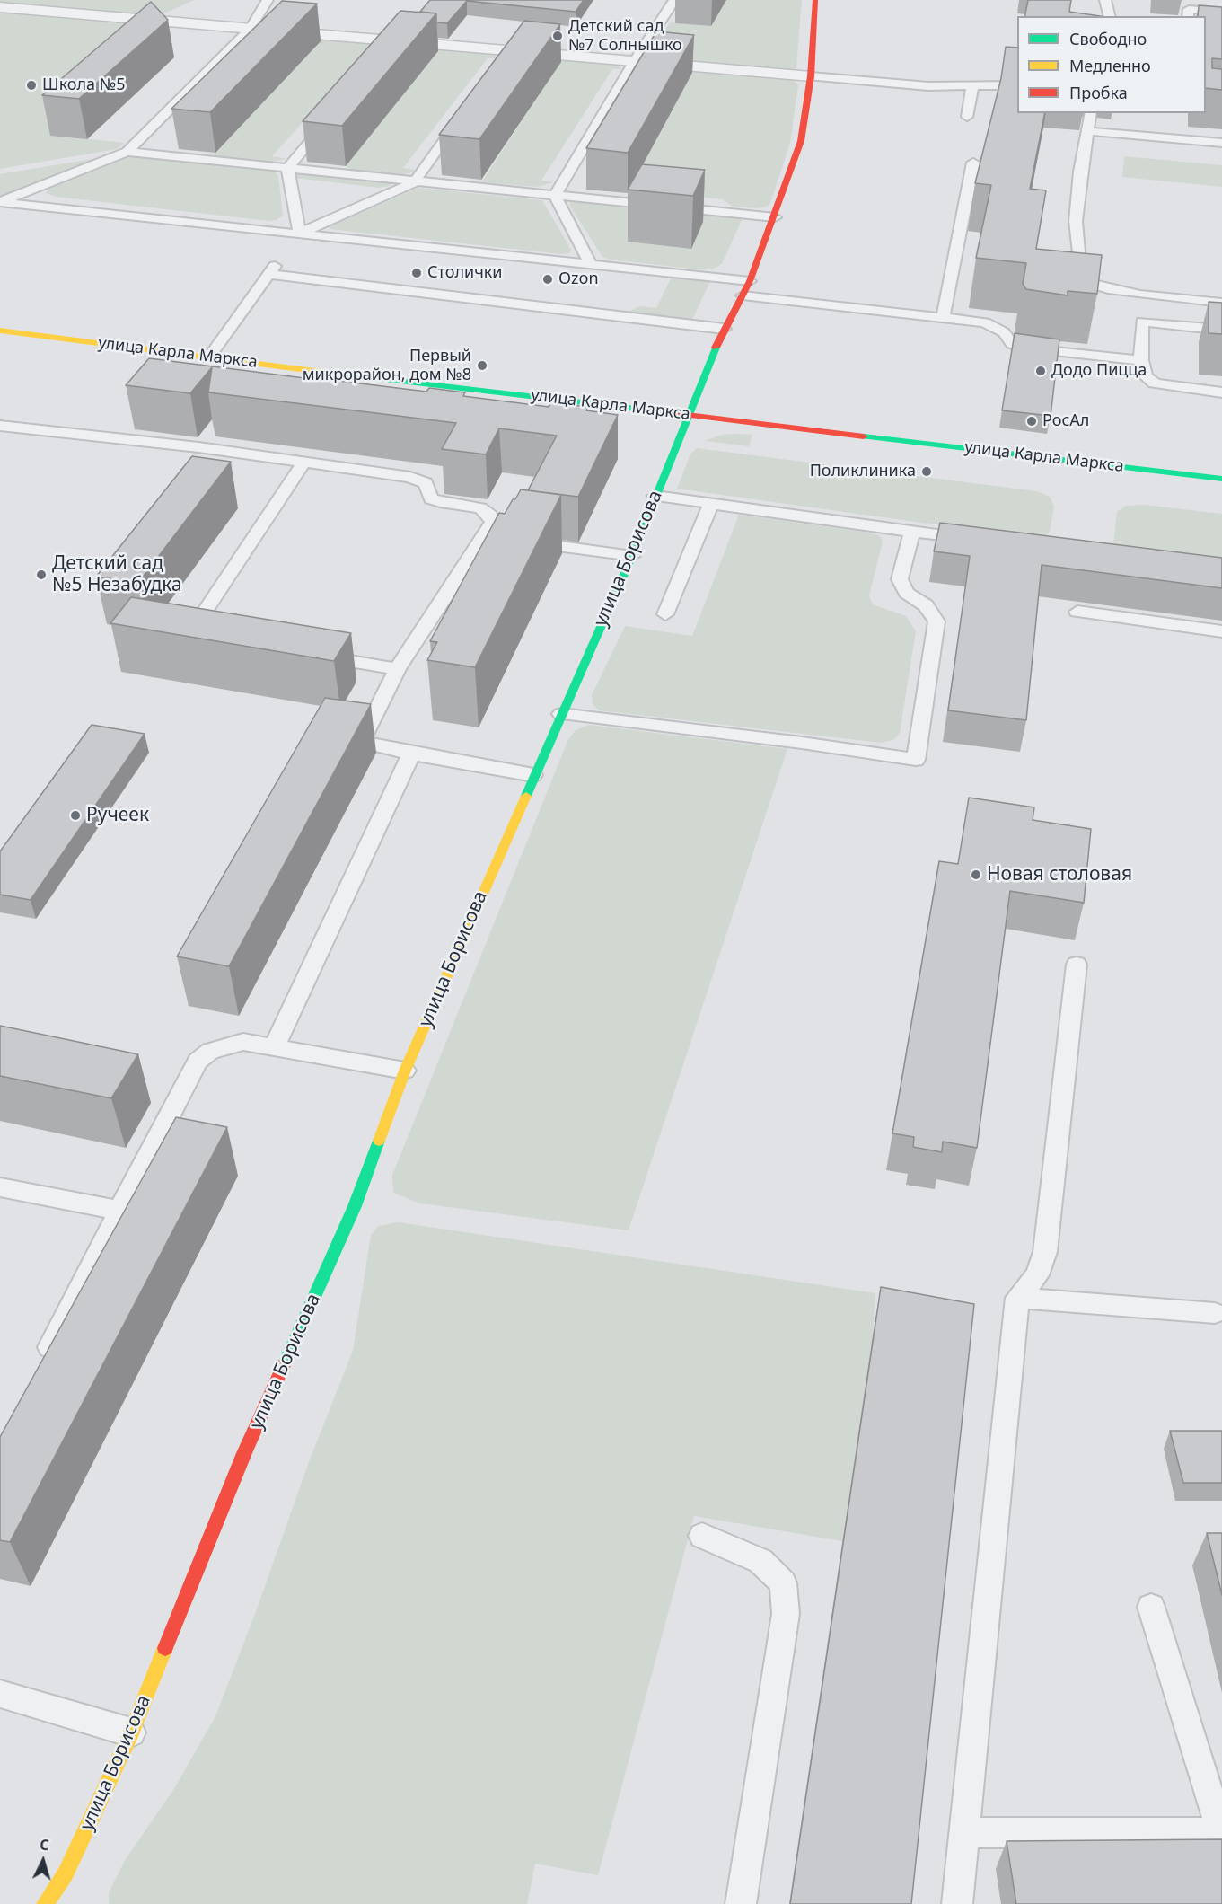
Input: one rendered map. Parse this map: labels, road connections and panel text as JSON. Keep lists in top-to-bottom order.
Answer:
{
  "streets": {
    "street": ["улица Карла Маркса", "улица Борисова"]
  },
  "crossings": [
    ["улица Карла Маркса", "улица Борисова"]
  ],
  "places": [
    "Детский сад №7 Солнышко",
    "Школа №5",
    "Столички",
    "Ozon",
    "Первый микрорайон, дом №8",
    "Додо Пицца",
    "РосАл",
    "Поликлиника",
    "Детский сад №5 Незабудка",
    "Ручеек",
    "Новая столовая"
  ],
  "legend": ["Свободно", "Медленно", "Пробка"],
  "north": "top"
}
